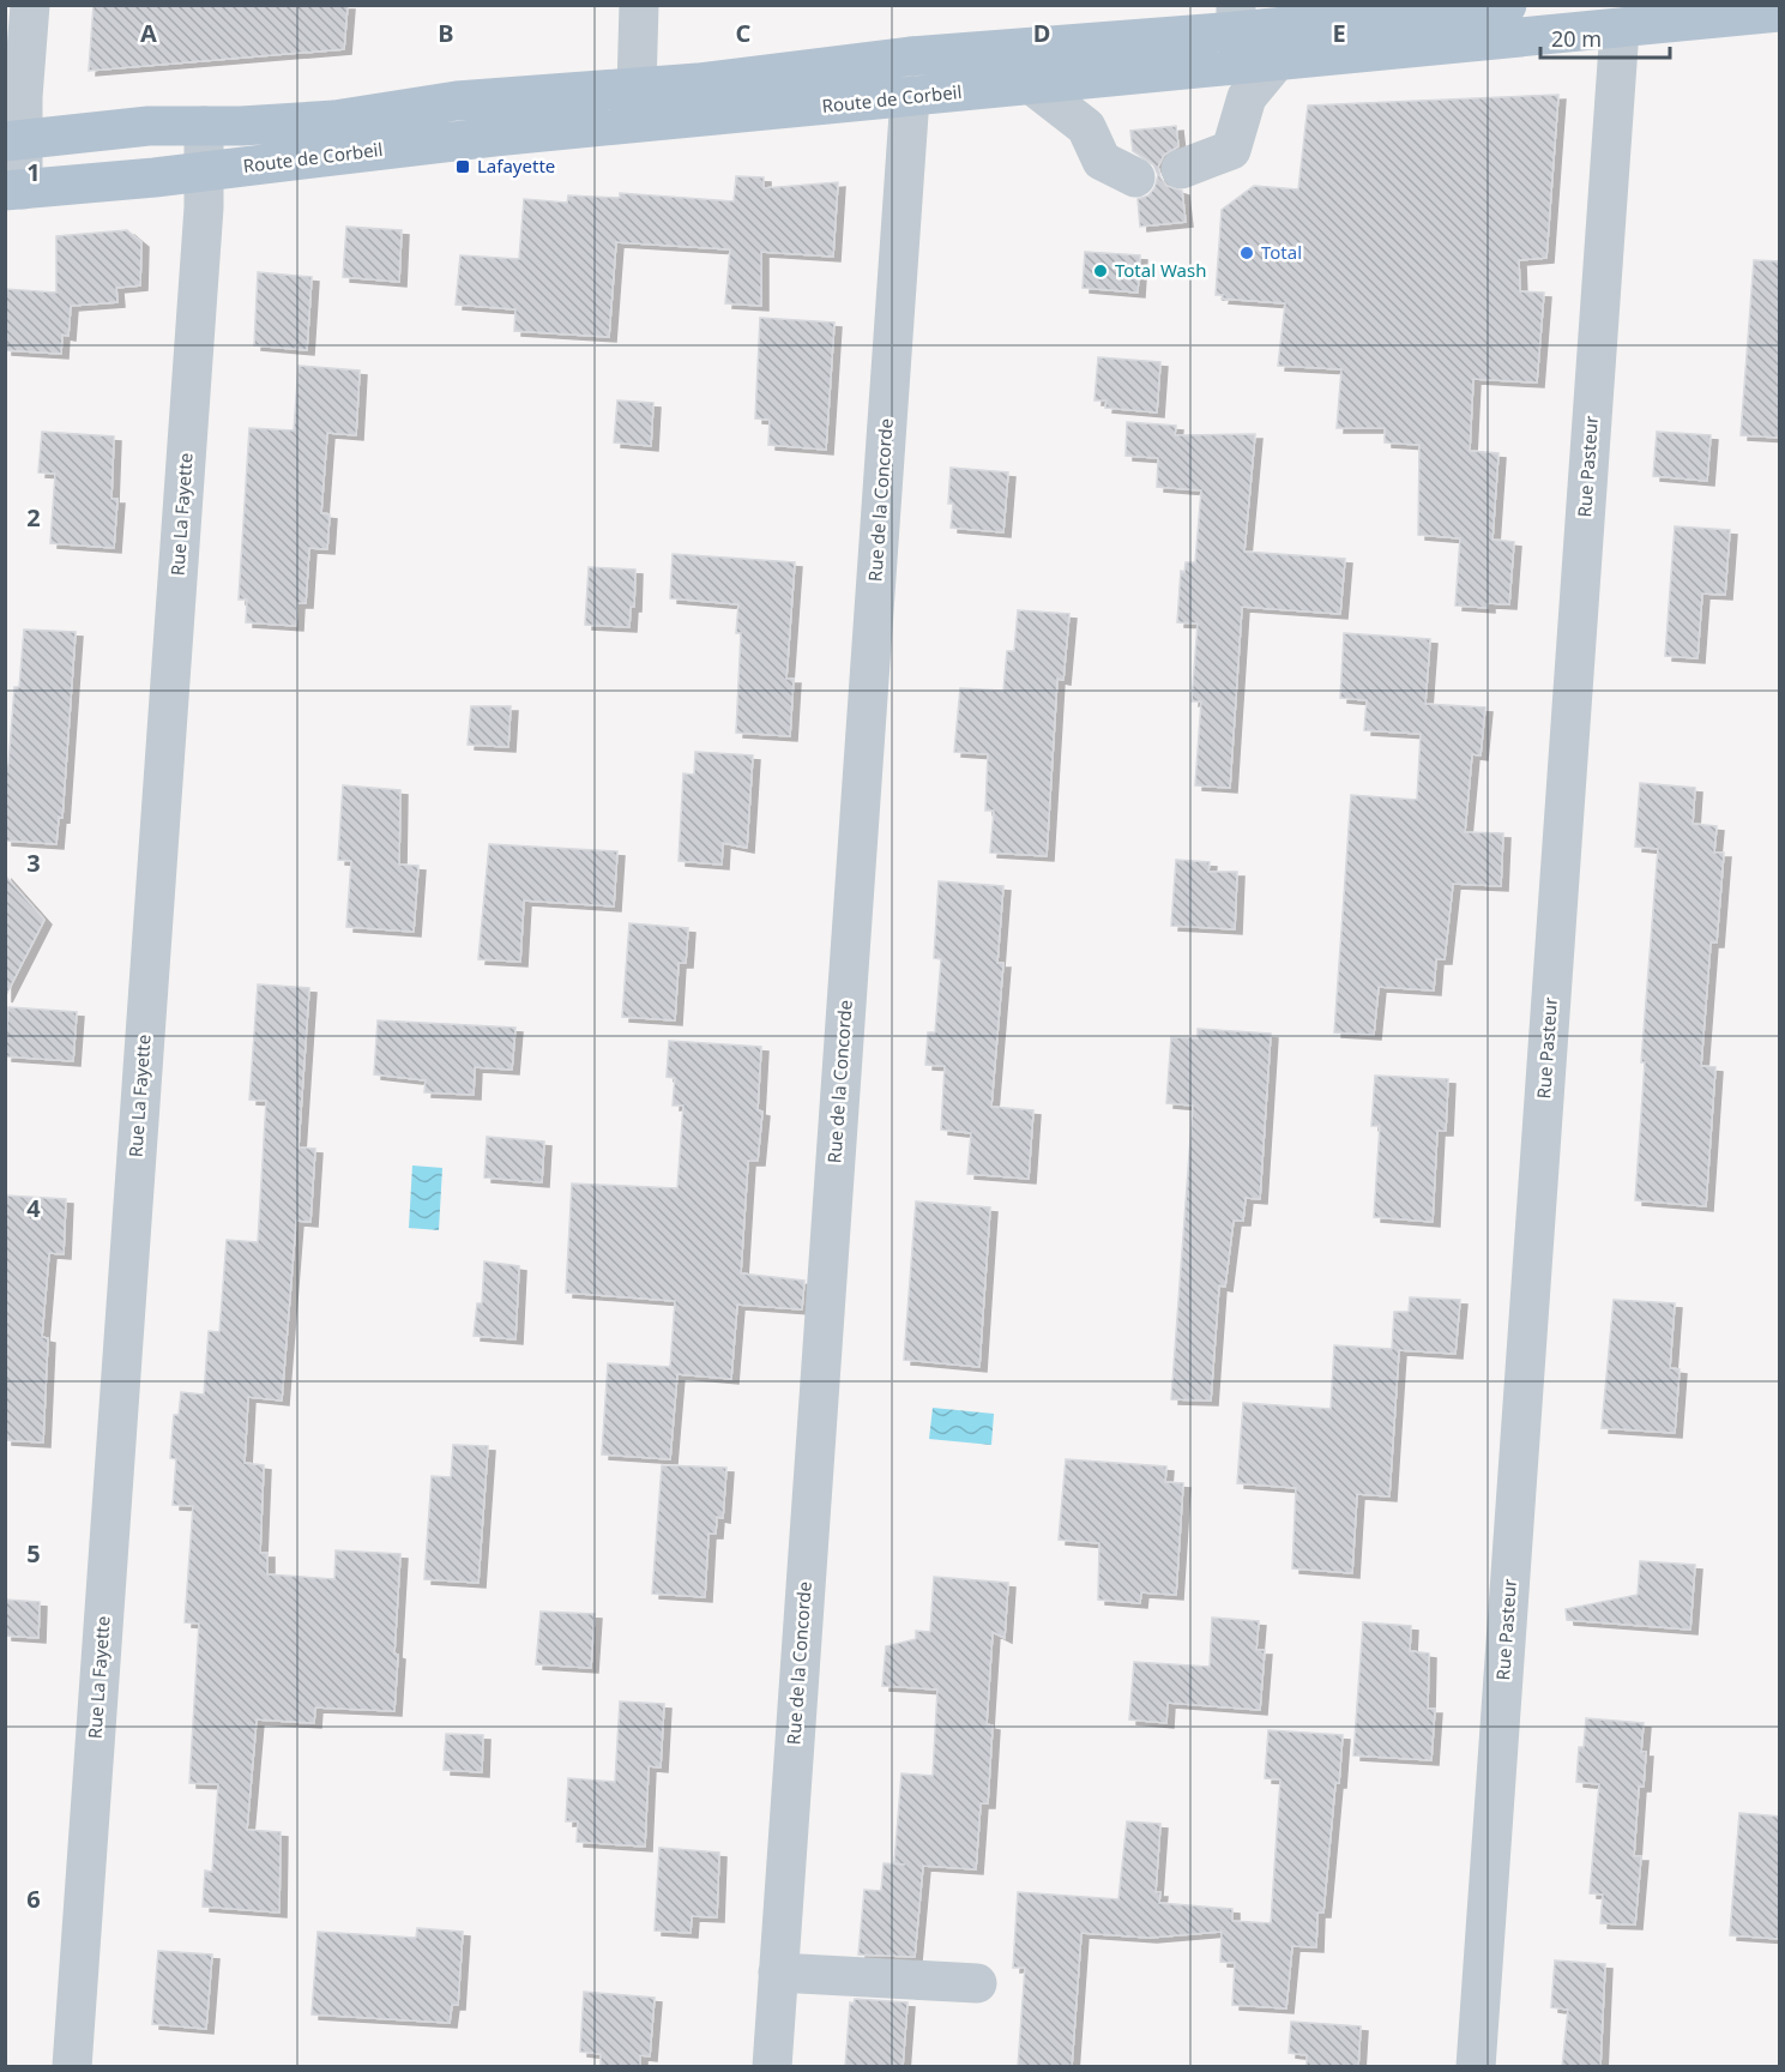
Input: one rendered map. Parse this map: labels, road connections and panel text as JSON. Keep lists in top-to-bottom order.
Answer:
{
  "streets": {
    "main road": ["Route de Corbeil"],
    "street": ["Rue Pasteur", "Rue de la Concorde", "Rue La Fayette"]
  },
  "crossings": [
    ["Route de Corbeil", "Rue Pasteur"],
    ["Route de Corbeil", "Rue de la Concorde"],
    ["Route de Corbeil", "Rue La Fayette"]
  ],
  "places": {
    "transit": ["Lafayette"],
    "other": ["Total", "Total Wash"]
  },
  "scale_bar": "20 m",
  "grid": {
    "columns": [
      "A",
      "B",
      "C",
      "D",
      "E"
    ],
    "rows": [
      "1",
      "2",
      "3",
      "4",
      "5",
      "6"
    ]
  }
}
